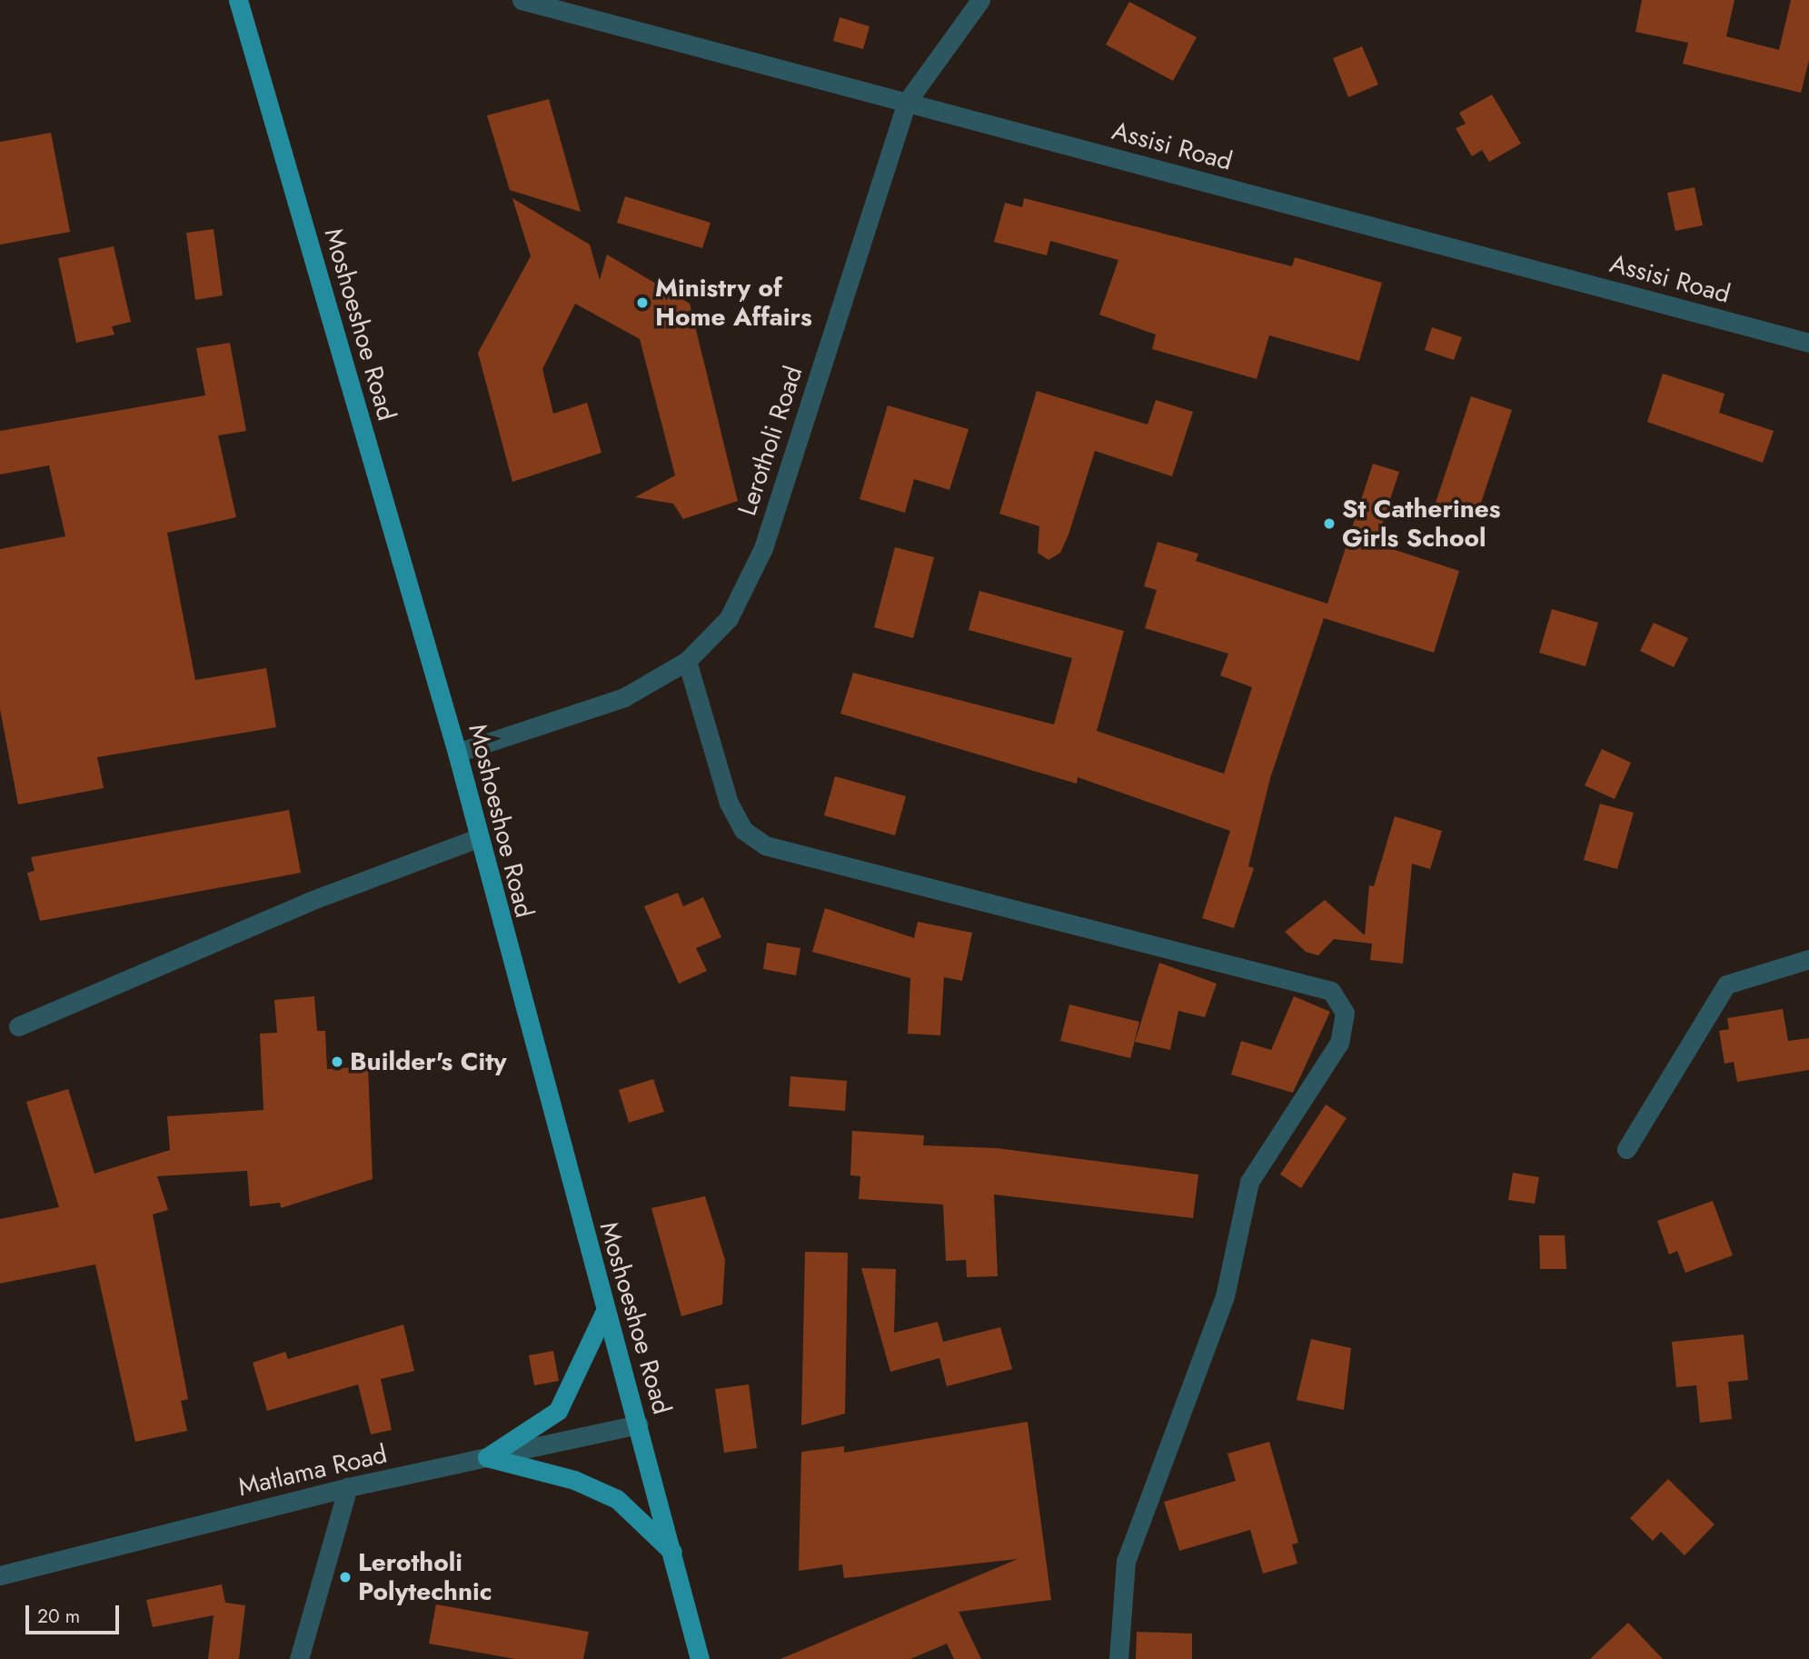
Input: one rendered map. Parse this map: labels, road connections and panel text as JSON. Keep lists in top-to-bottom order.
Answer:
{
  "streets": {
    "main road": ["Moshoeshoe Road"],
    "street": ["Assisi Road", "Lerotholi Road", "Matlama Road"]
  },
  "crossings": [
    ["Assisi Road", "Lerotholi Road"],
    ["Moshoeshoe Road", "Lerotholi Road"],
    ["Moshoeshoe Road", "Matlama Road"]
  ],
  "places": [
    "Ministry of Home Affairs",
    "St Catherines Girls School",
    "Builder's City",
    "Lerotholi Polytechnic"
  ],
  "scale_bar": "20 m"
}
